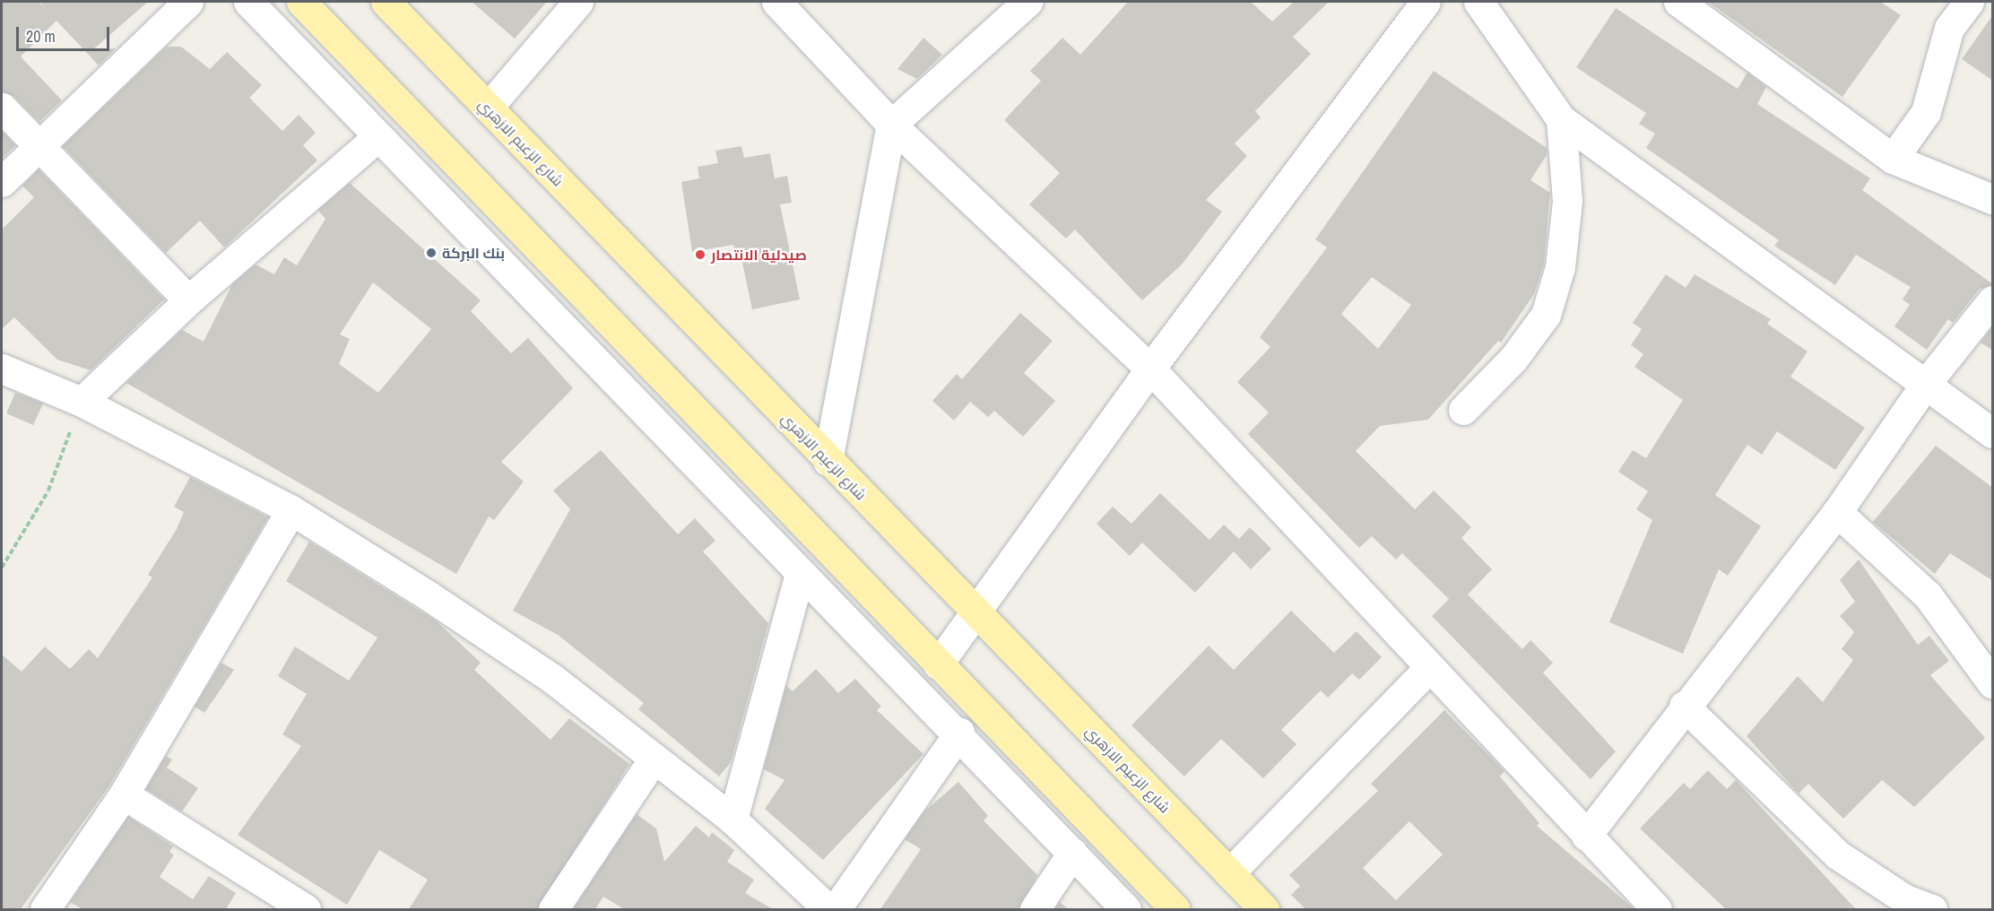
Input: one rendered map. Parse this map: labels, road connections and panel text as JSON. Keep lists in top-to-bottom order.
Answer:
{
  "streets": {
    "main road": ["شارع الزعيم الازهري"]
  },
  "places": ["بنك البركة", "صيدلية الانتصار"],
  "scale_bar": "20 m"
}
